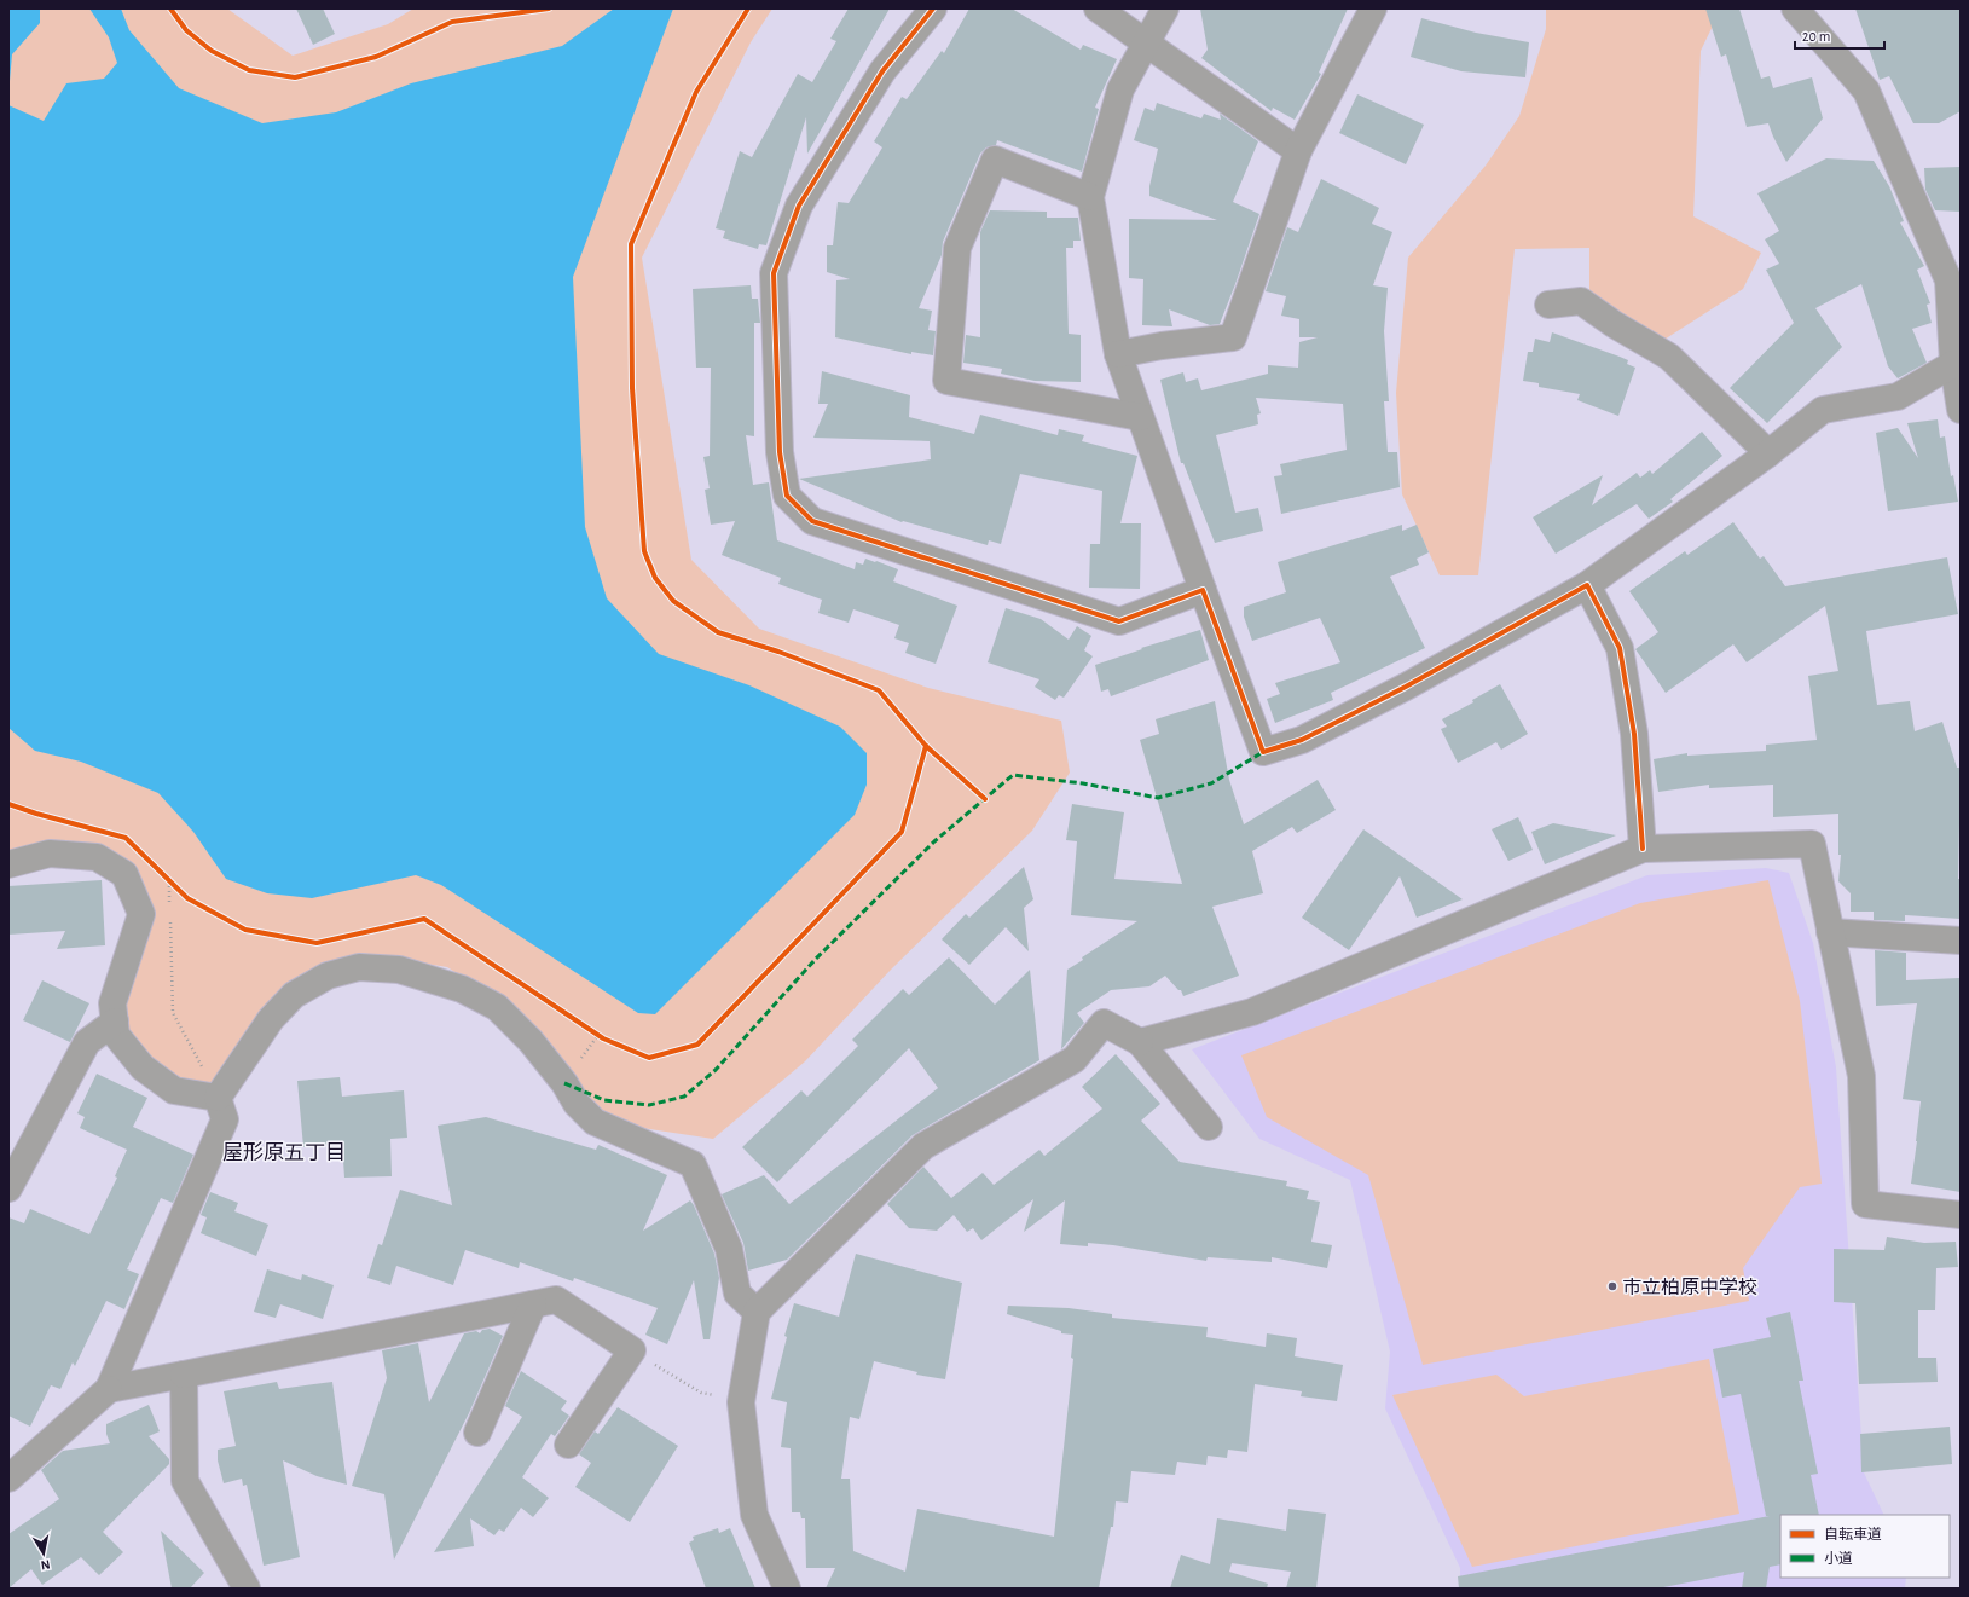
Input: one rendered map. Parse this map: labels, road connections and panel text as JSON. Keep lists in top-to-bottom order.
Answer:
{
  "districts": ["屋形原五丁目"],
  "places": ["市立柏原中学校"],
  "legend": ["自転車道", "小道"],
  "scale_bar": "20 m",
  "north": "bottom"
}
